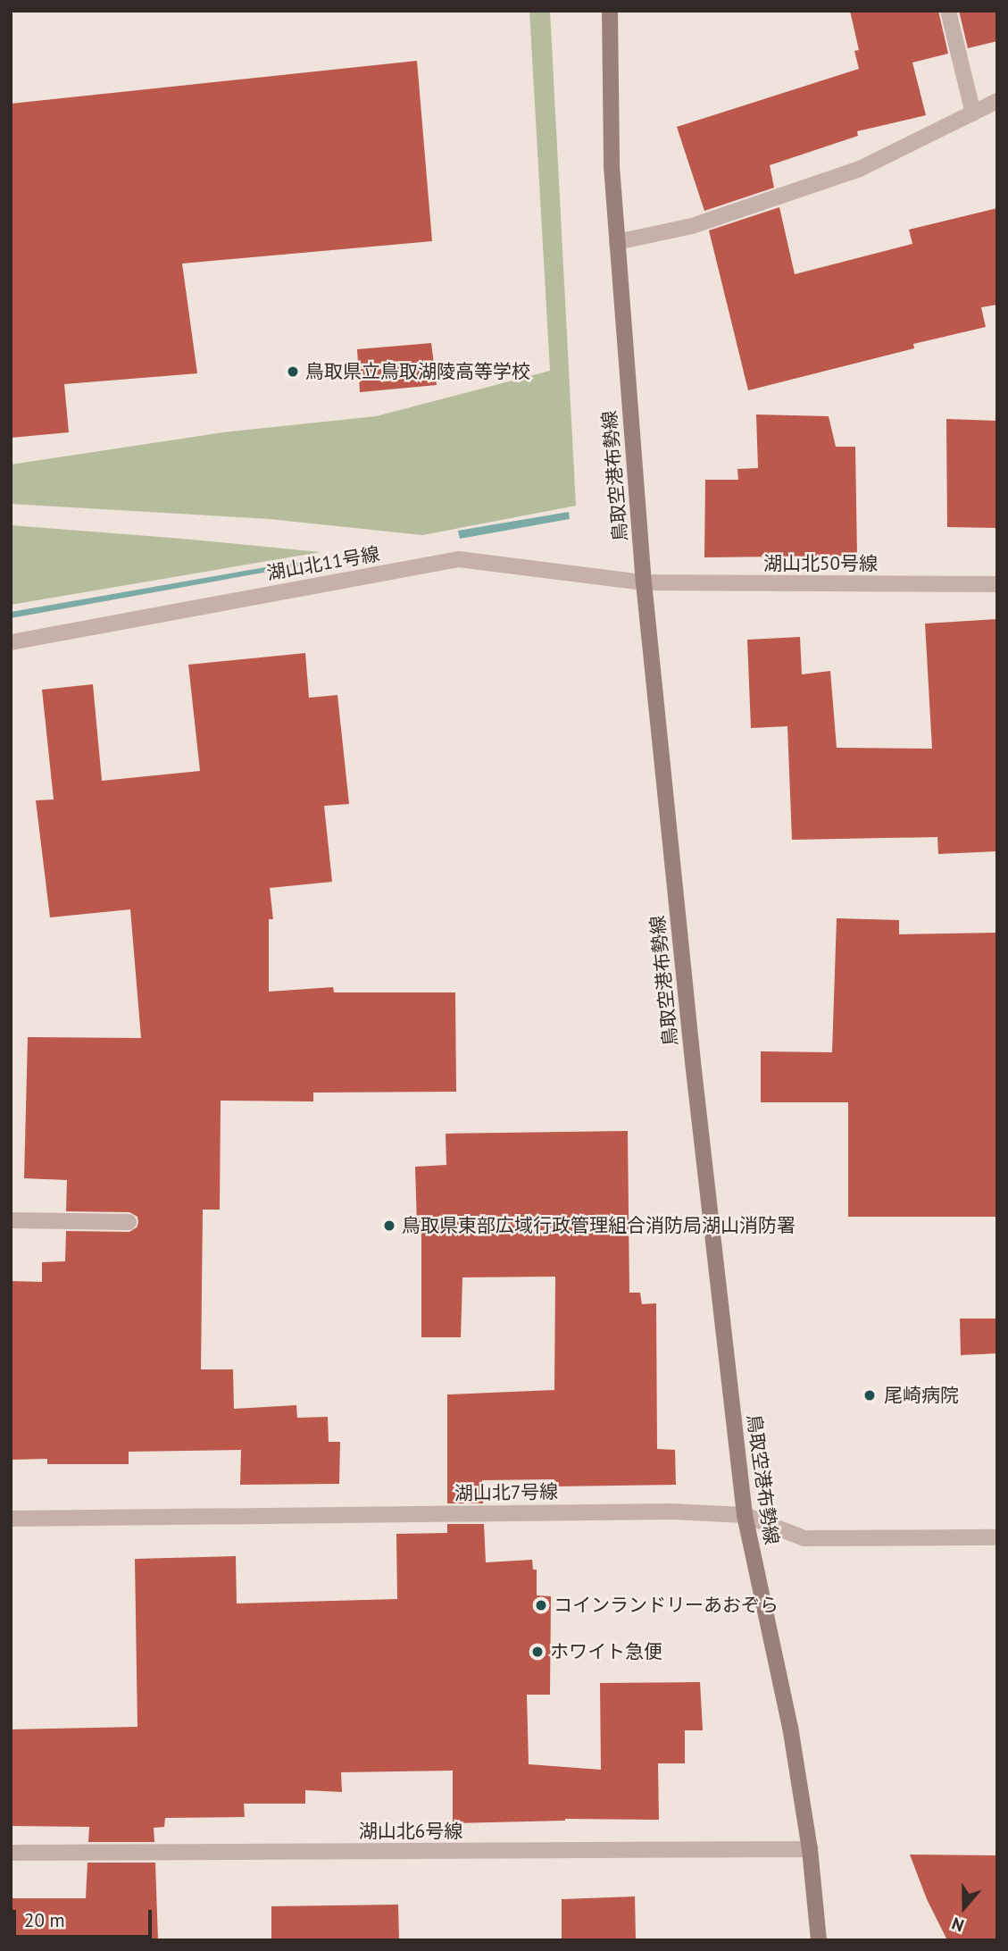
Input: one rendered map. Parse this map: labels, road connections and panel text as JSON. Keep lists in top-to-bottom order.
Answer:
{
  "streets": {
    "main road": ["鳥取空港布勢線"],
    "street": [
      "湖山北11号線",
      "湖山北50号線",
      "湖山北7号線",
      "湖山北6号線"
    ]
  },
  "crossings": [
    ["鳥取空港布勢線", "湖山北11号線"],
    ["鳥取空港布勢線", "湖山北50号線"],
    ["鳥取空港布勢線", "湖山北7号線"],
    ["鳥取空港布勢線", "湖山北6号線"],
    ["湖山北11号線", "湖山北50号線"]
  ],
  "places": [
    "鳥取県立鳥取湖陵高等学校",
    "鳥取県東部広域行政管理組合消防局湖山消防署",
    "尾崎病院",
    "コインランドリーあおぞら",
    "ホワイト急便"
  ],
  "scale_bar": "20 m",
  "north": "bottom"
}
